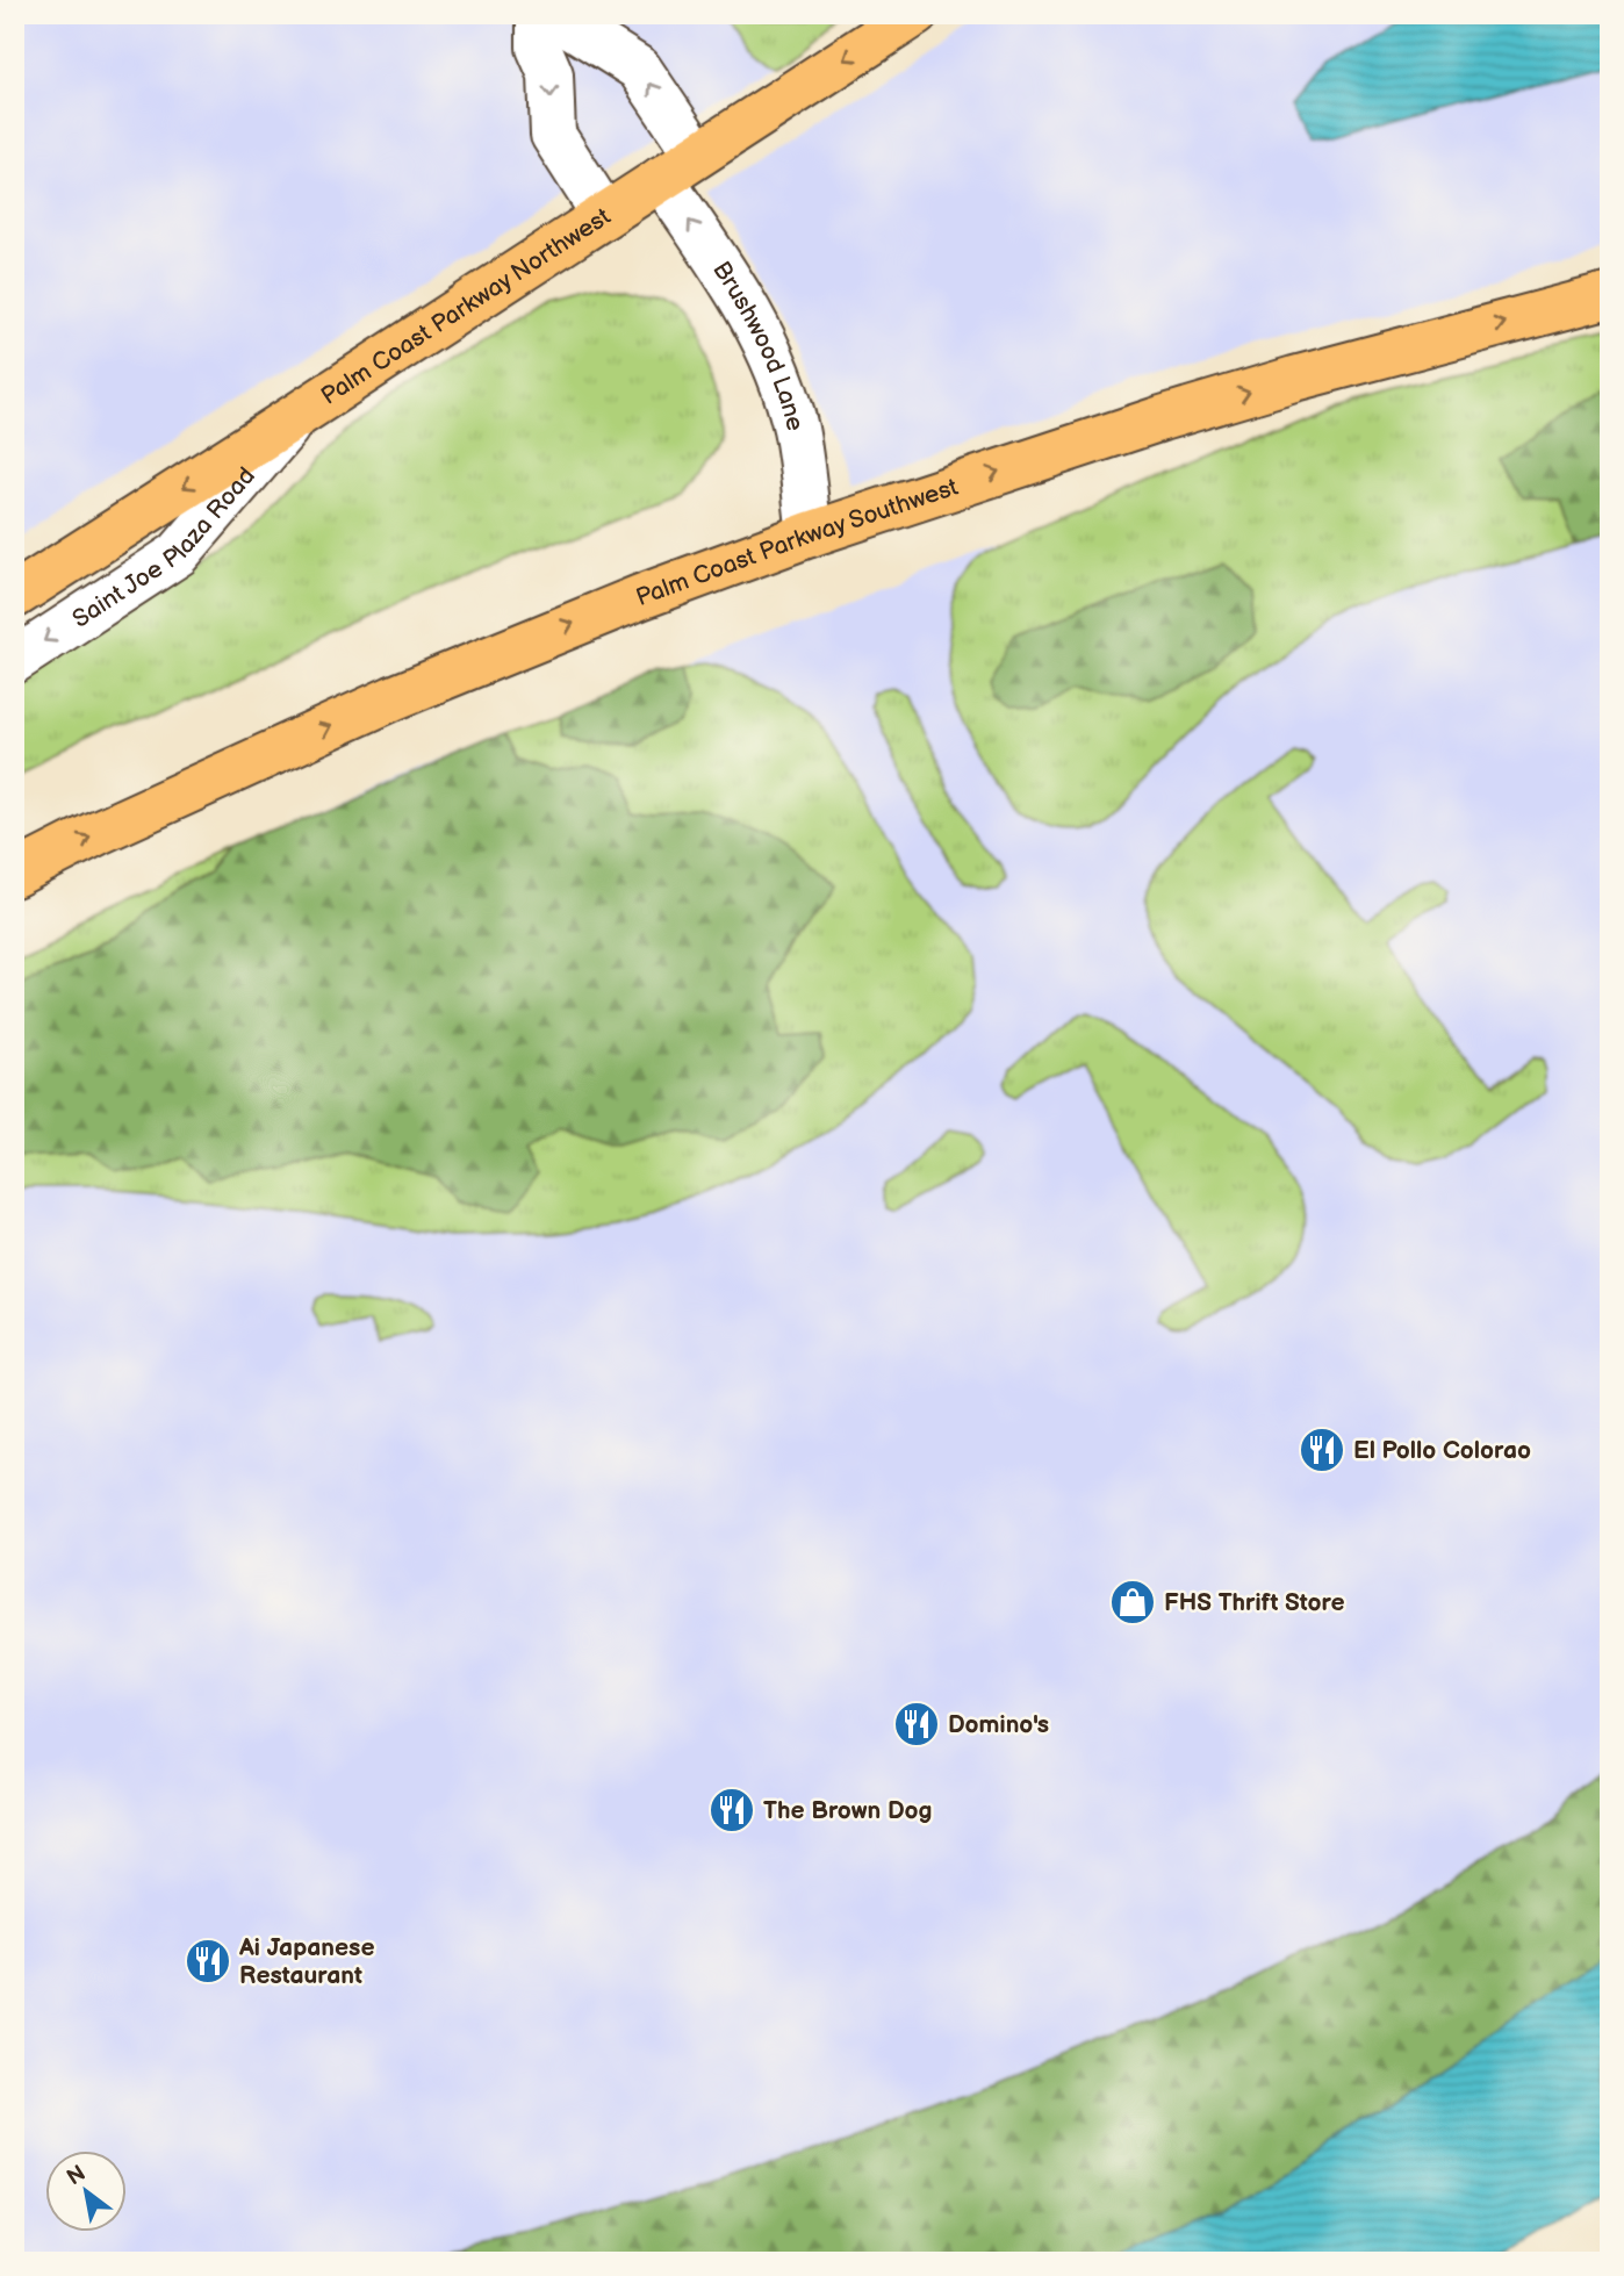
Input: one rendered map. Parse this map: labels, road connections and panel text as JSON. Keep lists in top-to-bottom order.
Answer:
{
  "streets": {
    "main road": ["Palm Coast Parkway Northwest", "Palm Coast Parkway Southwest"],
    "street": ["Brushwood Lane", "Saint Joe Plaza Road"]
  },
  "crossings": [
    ["Palm Coast Parkway Northwest", "Brushwood Lane"],
    ["Palm Coast Parkway Northwest", "Saint Joe Plaza Road"],
    ["Brushwood Lane", "Palm Coast Parkway Southwest"]
  ],
  "one_way": [
    "Palm Coast Parkway Northwest",
    "Brushwood Lane",
    "Palm Coast Parkway Southwest",
    "Saint Joe Plaza Road"
  ],
  "places": {
    "restaurant": [
      "El Pollo Colorao",
      "Domino's",
      "The Brown Dog",
      "Ai Japanese Restaurant"
    ],
    "shop": ["FHS Thrift Store"]
  },
  "north": "top left"
}
